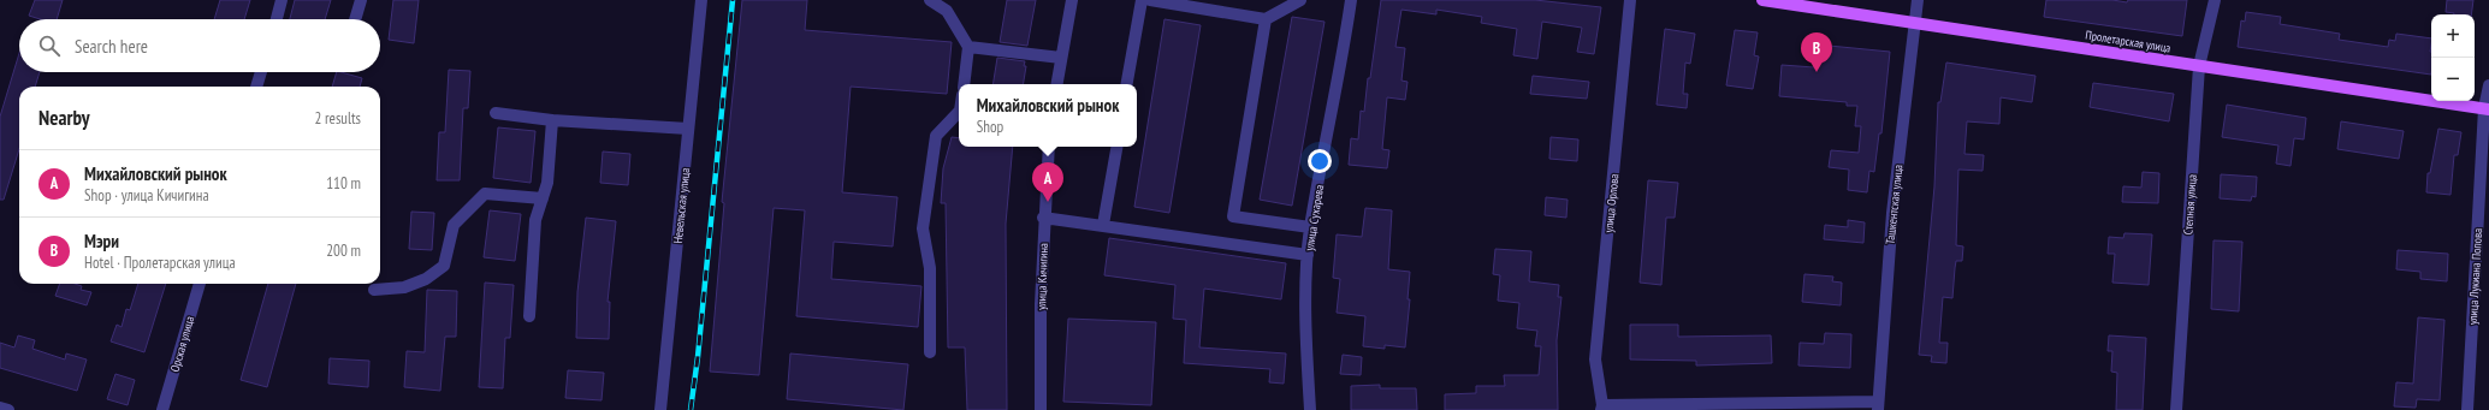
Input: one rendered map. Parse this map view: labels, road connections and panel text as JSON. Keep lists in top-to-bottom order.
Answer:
{
  "streets": {
    "main road": ["Пролетарская улица"],
    "street": [
      "улица Орлова",
      "Ташкентская улица",
      "Степная улица",
      "Невельская улица",
      "улица Сухарева",
      "улица Кичигина",
      "улица Лукиана Попова",
      "Орская улица"
    ]
  },
  "crossings": [
    ["Пролетарская улица", "Ташкентская улица"],
    ["Пролетарская улица", "Степная улица"],
    ["Пролетарская улица", "улица Лукиана Попова"]
  ],
  "page": {
    "map_buttons": ["+", "−"],
    "search": "Search here",
    "pins": ["B", "A"],
    "popup": ["Михайловский рынок", "Shop"],
    "heading": ["Nearby", "2 results"],
    "list": [
      {
        "mark": "A",
        "name": "Михайловский рынок",
        "note": "Shop · улица Кичигина",
        "value": "110 m"
      },
      {
        "mark": "B",
        "name": "Мэри",
        "note": "Hotel · Пролетарская улица",
        "value": "200 m"
      }
    ]
  }
}
